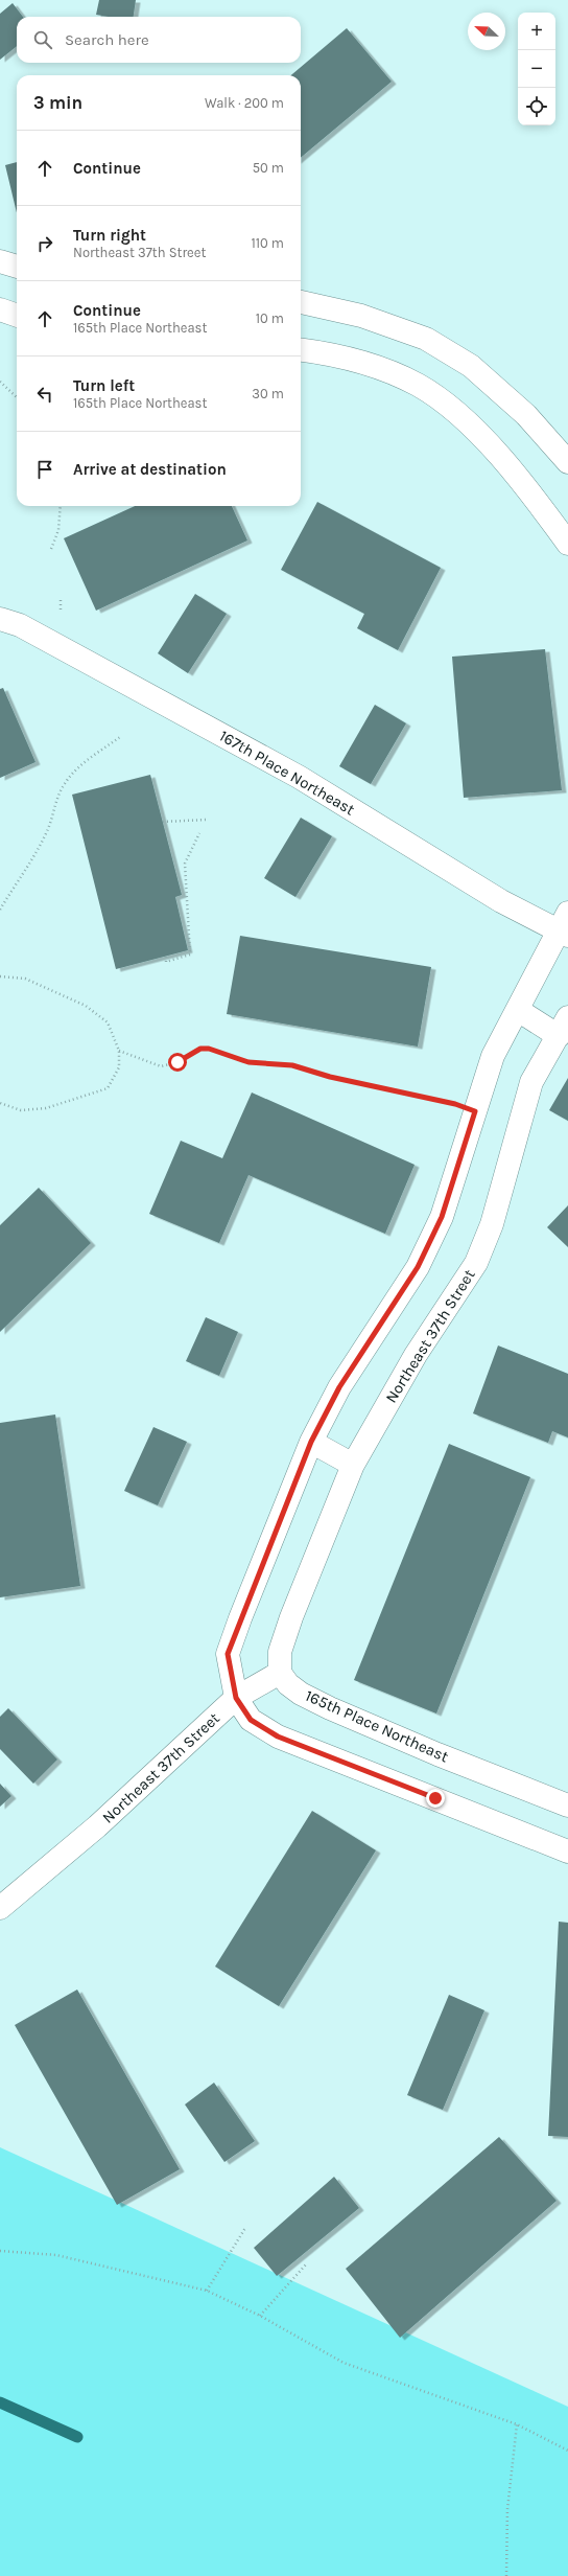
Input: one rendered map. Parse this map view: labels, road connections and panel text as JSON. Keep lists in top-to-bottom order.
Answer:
{
  "streets": {
    "street": ["167th Place Northeast", "Northeast 37th Street", "165th Place Northeast"]
  },
  "crossings": [
    ["Northeast 37th Street", "165th Place Northeast"]
  ],
  "north": "top left",
  "page": {
    "map_buttons": ["+", "−"],
    "search": "Search here",
    "heading": ["3 min", "Walk · 200 m"],
    "list": [
      ["Continue", "50 m"],
      ["Turn right", "Northeast 37th Street", "110 m"],
      ["Continue", "165th Place Northeast", "10 m"],
      ["Turn left", "165th Place Northeast", "30 m"],
      "Arrive at destination"
    ]
  }
}
